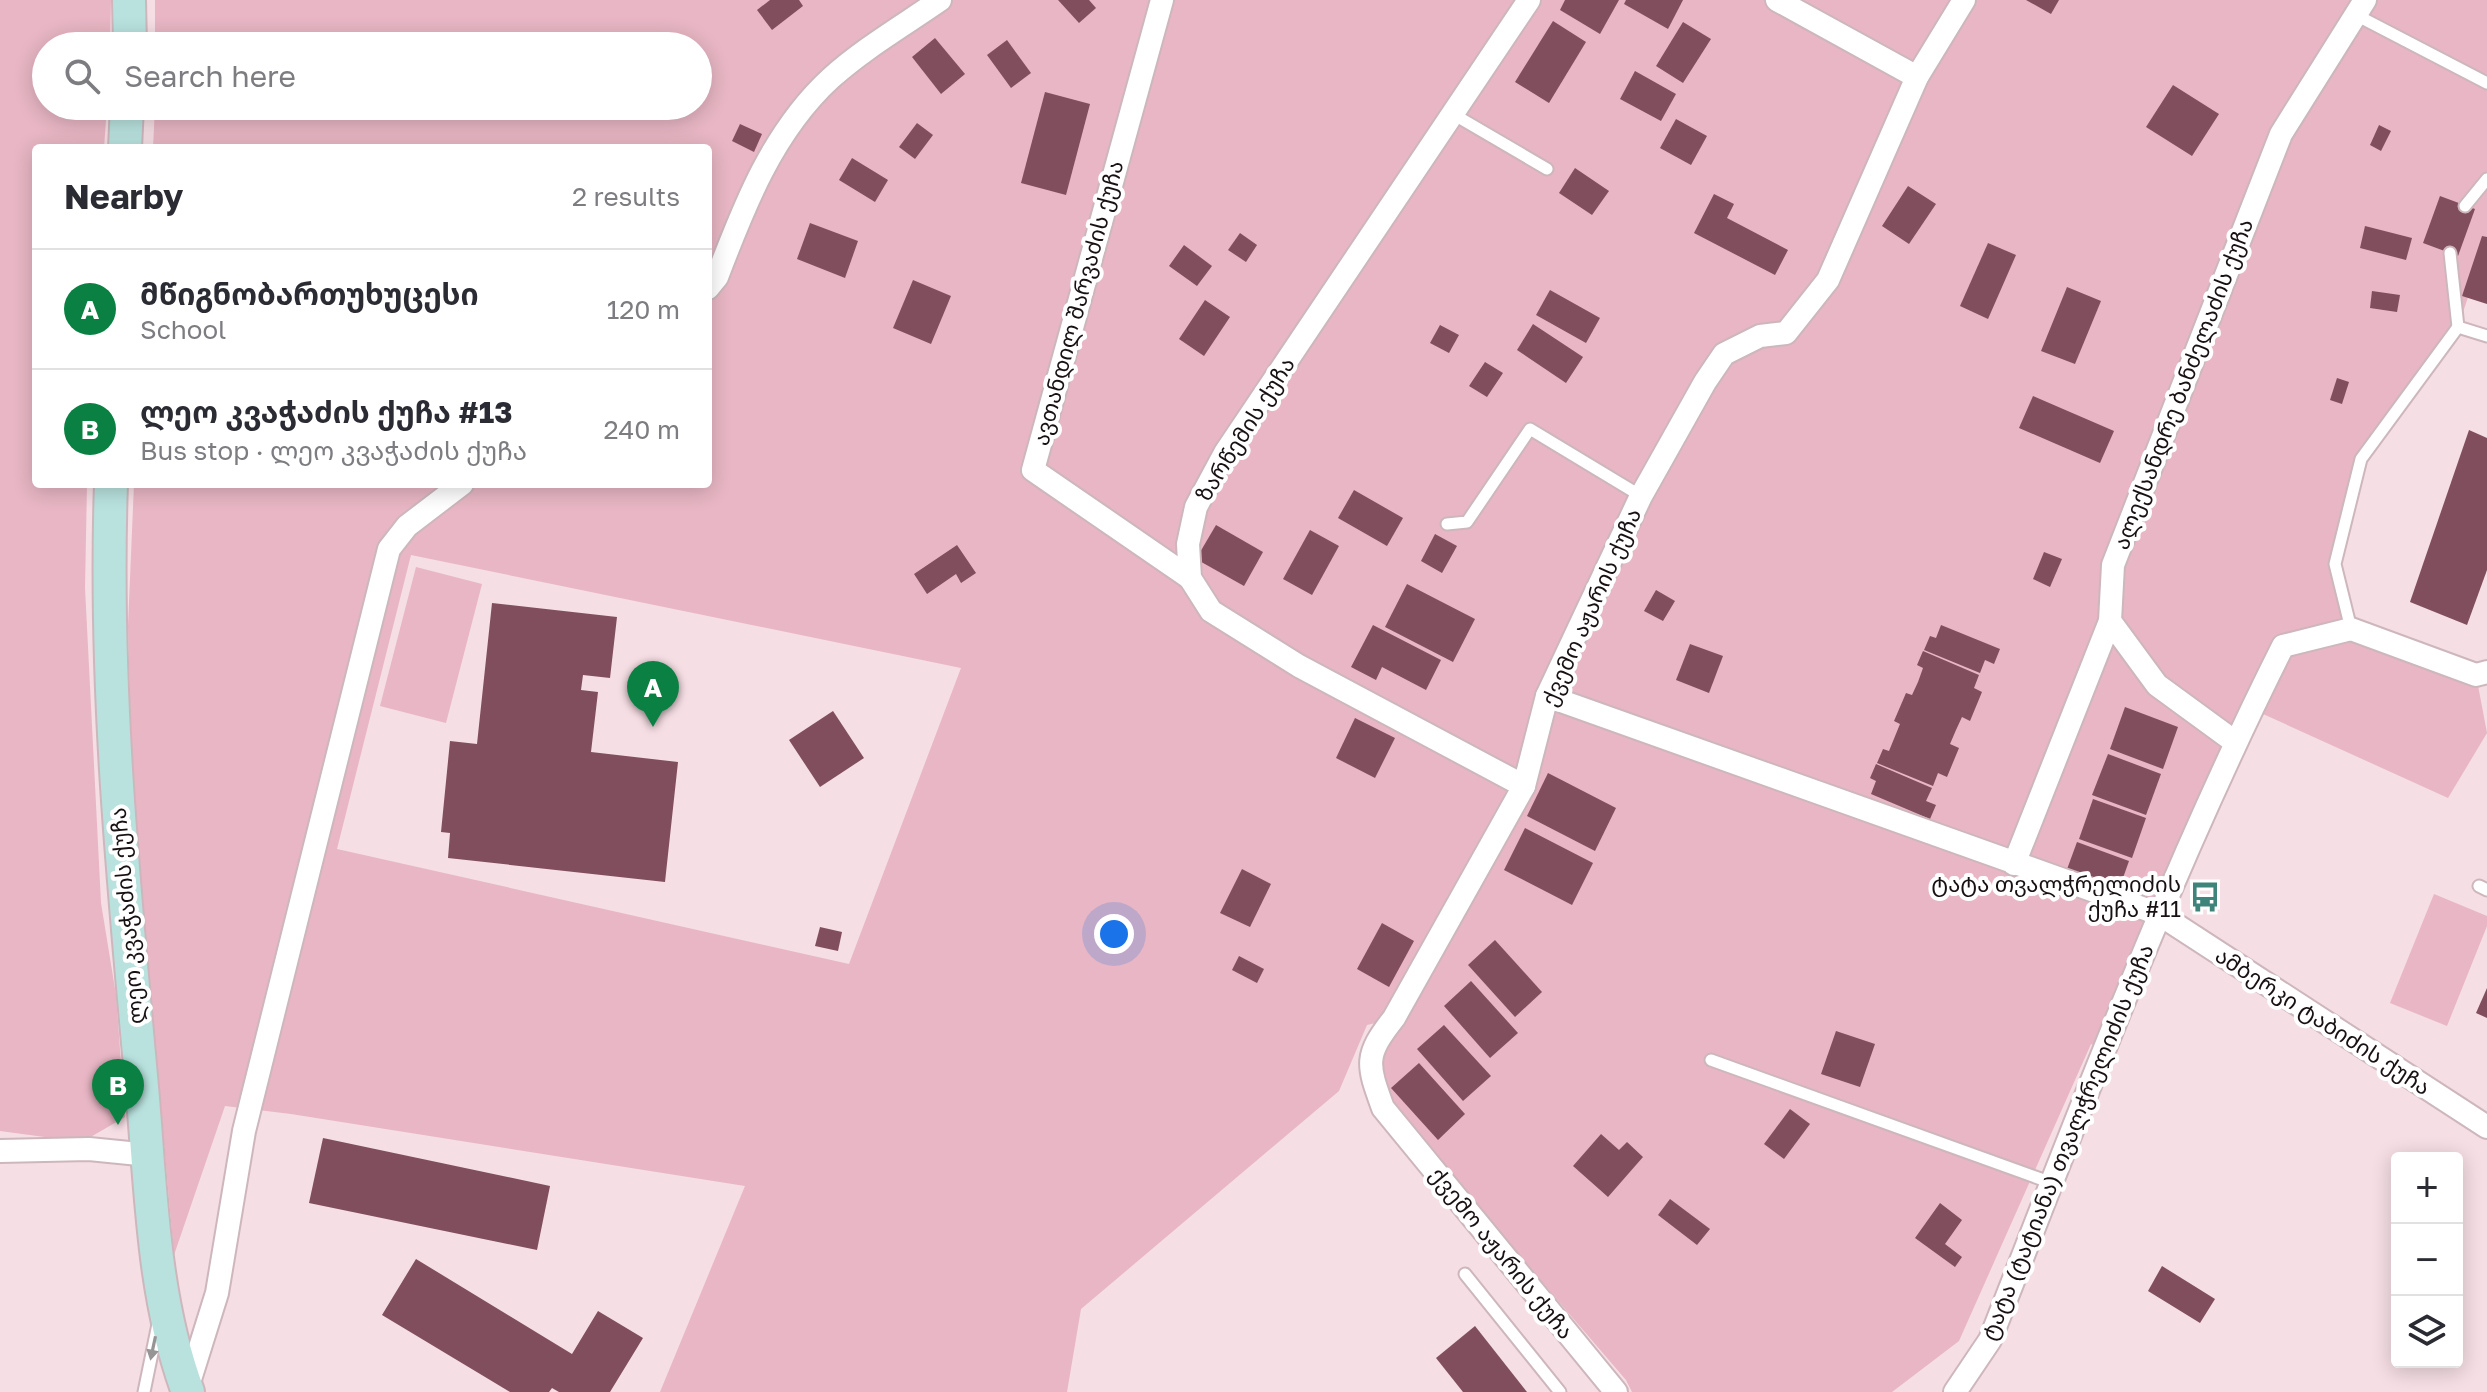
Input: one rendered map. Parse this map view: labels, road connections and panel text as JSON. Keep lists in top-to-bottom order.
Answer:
{
  "streets": {
    "main road": ["ლეო კვაჭაძის ქუჩა"],
    "street": [
      "ავთანდილ შარვაძის ქუჩა",
      "ალექსანდრე ბანძელაძის ქუჩა",
      "ზარწემის ქუჩა",
      "ქვემო აჟარის ქუჩა",
      "ამბერკი ტაბიძის ქუჩა",
      "ტატა (ტატიანა) თვალჭრელიძის ქუჩა"
    ]
  },
  "crossings": [
    ["ავთანდილ შარვაძის ქუჩა", "ზარწემის ქუჩა"],
    ["ალექსანდრე ბანძელაძის ქუჩა", "ამბერკი ტაბიძის ქუჩა"],
    ["ქვემო აჟარის ქუჩა", "ამბერკი ტაბიძის ქუჩა"],
    ["ამბერკი ტაბიძის ქუჩა", "ტატა (ტატიანა) თვალჭრელიძის ქუჩა"]
  ],
  "places": {
    "bus stop": ["ტატა თვალჭრელიძის ქუჩა #11"]
  },
  "page": {
    "search": "Search here",
    "heading": ["Nearby", "2 results"],
    "list": [
      {
        "mark": "A",
        "name": "მწიგნობართუხუცესი",
        "note": "School",
        "value": "120 m"
      },
      {
        "mark": "B",
        "name": "ლეო კვაჭაძის ქუჩა #13",
        "note": "Bus stop · ლეო კვაჭაძის ქუჩა",
        "value": "240 m"
      }
    ],
    "pins": ["A", "B"],
    "map_buttons": ["+", "−"]
  }
}
